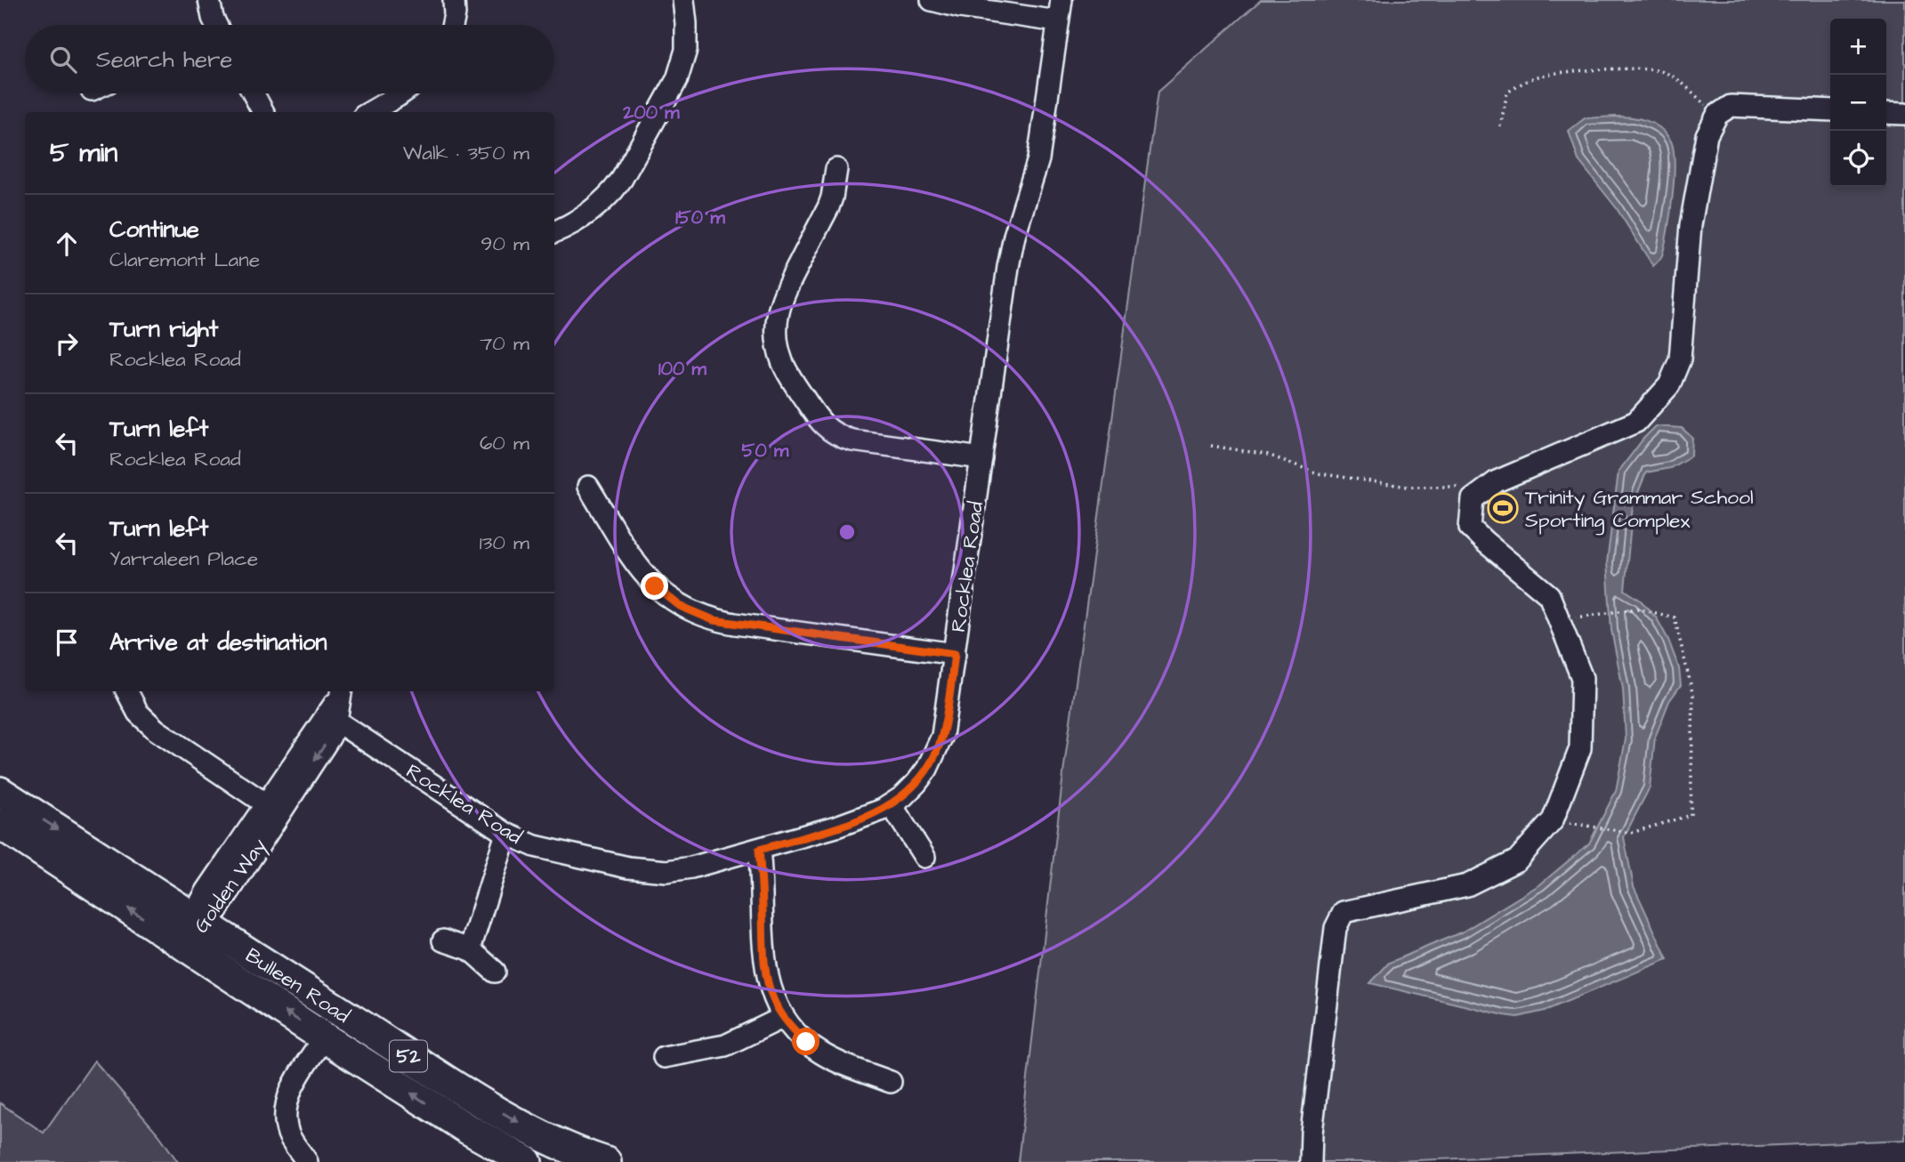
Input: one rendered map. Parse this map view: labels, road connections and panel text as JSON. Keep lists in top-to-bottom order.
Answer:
{
  "streets": {
    "highway": ["Bulleen Road", "52"],
    "street": ["Rocklea Road", "Golden Way"]
  },
  "crossings": [
    ["Rocklea Road", "Golden Way"],
    ["Golden Way", "Bulleen Road"]
  ],
  "places": {
    "sports": ["Trinity Grammar School Sporting Complex"]
  },
  "page": {
    "map_buttons": ["+", "−"],
    "search": "Search here",
    "heading": ["5 min", "Walk · 350 m"],
    "list": [
      ["Continue", "Claremont Lane", "90 m"],
      ["Turn right", "Rocklea Road", "70 m"],
      ["Turn left", "Rocklea Road", "60 m"],
      ["Turn left", "Yarraleen Place", "130 m"],
      "Arrive at destination"
    ]
  },
  "rings": [
    "200 m",
    "150 m",
    "100 m",
    "50 m"
  ]
}
